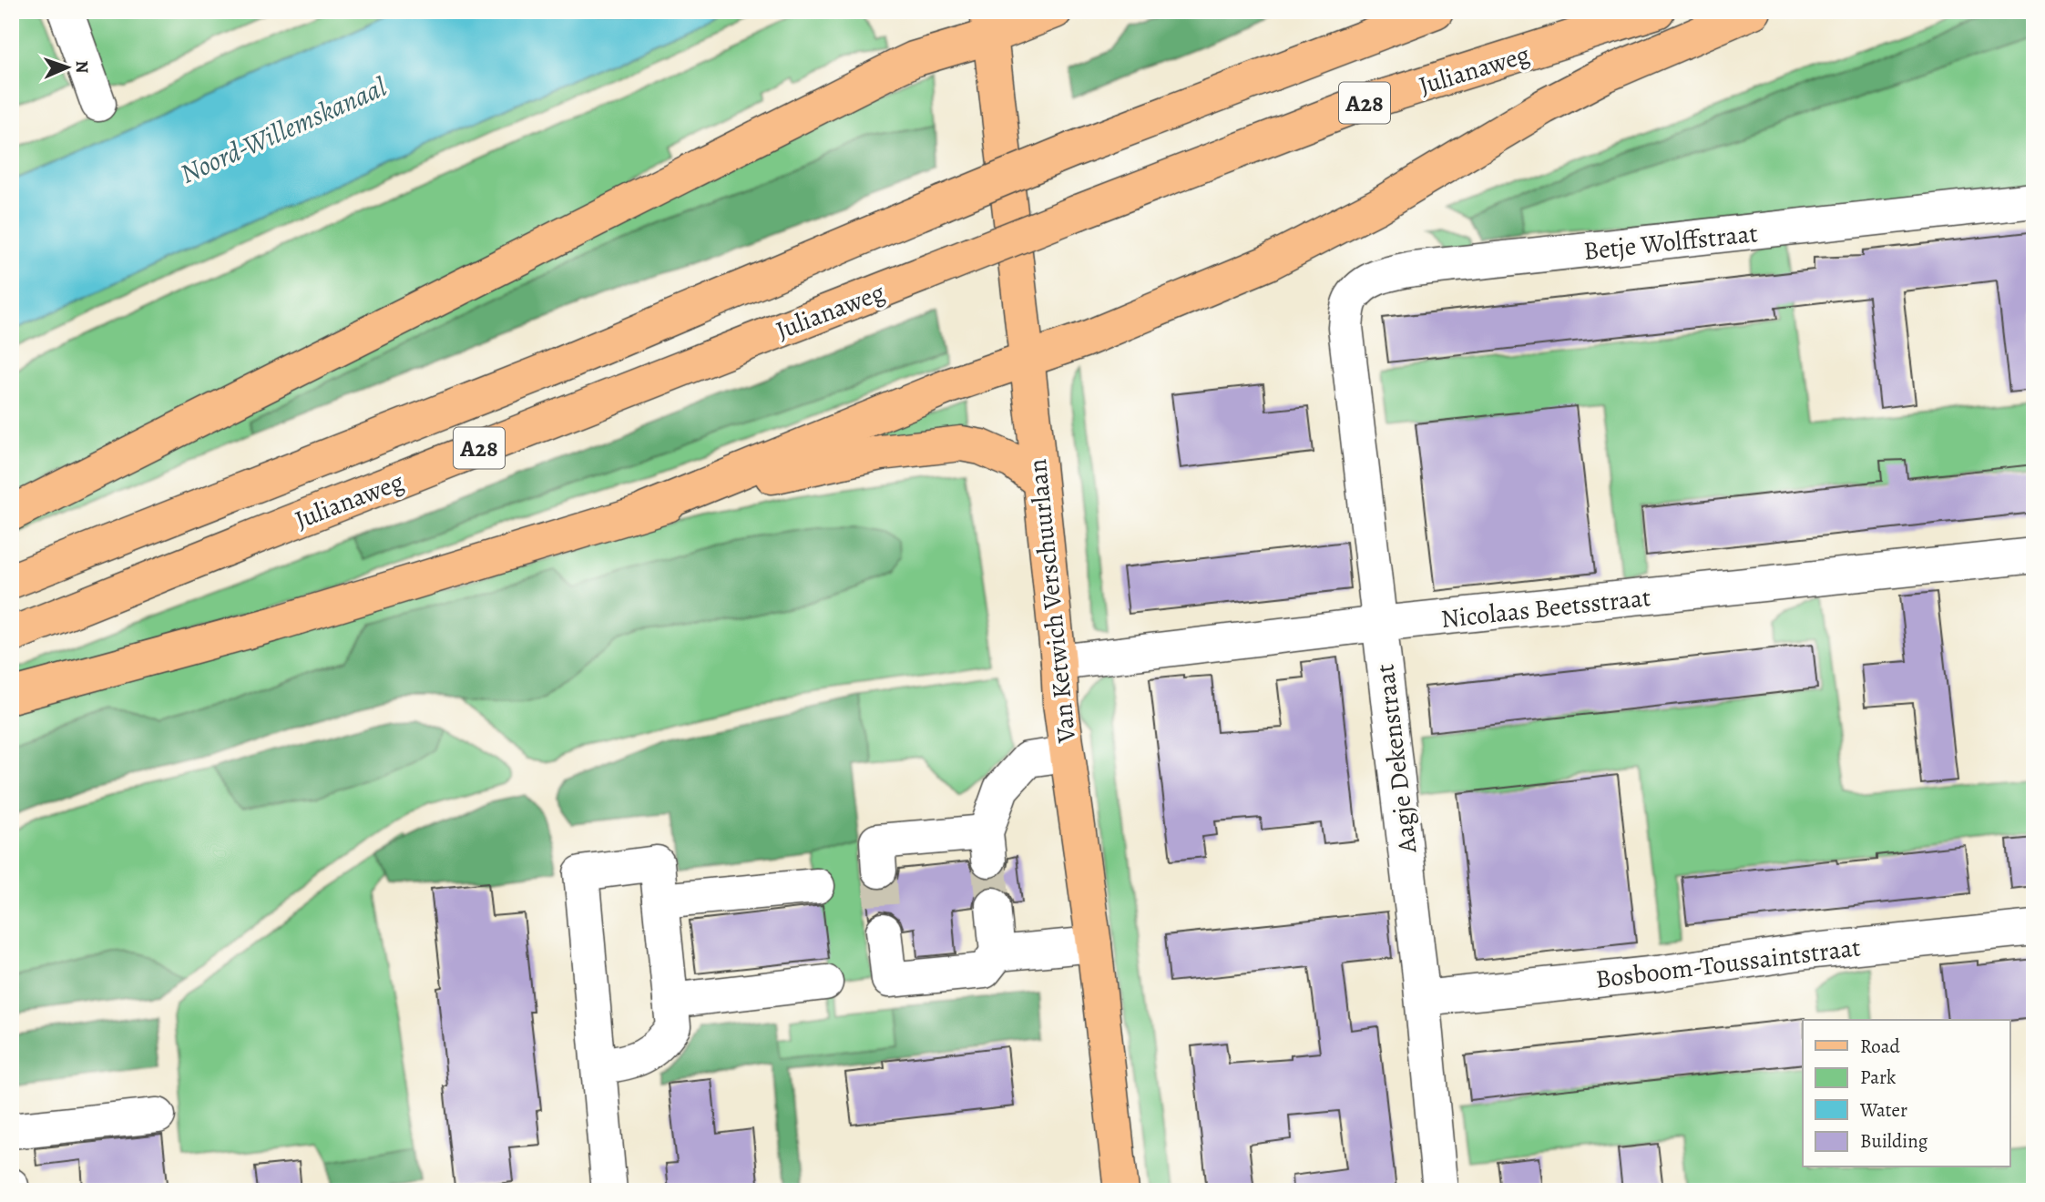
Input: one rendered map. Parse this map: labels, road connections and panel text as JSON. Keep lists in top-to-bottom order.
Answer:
{
  "streets": {
    "main road": ["Julianaweg", "A28", "Van Ketwich Verschuurlaan"],
    "street": [
      "Betje Wolffstraat",
      "Nicolaas Beetsstraat",
      "Aagje Dekenstraat",
      "Bosboom-Toussaintstraat"
    ]
  },
  "crossings": [
    ["Betje Wolffstraat", "Aagje Dekenstraat"],
    ["Van Ketwich Verschuurlaan", "Nicolaas Beetsstraat"],
    ["Nicolaas Beetsstraat", "Aagje Dekenstraat"],
    ["Aagje Dekenstraat", "Bosboom-Toussaintstraat"]
  ],
  "water": ["Noord-Willemskanaal"],
  "legend": [
    "Road",
    "Park",
    "Water",
    "Building"
  ],
  "north": "right"
}
